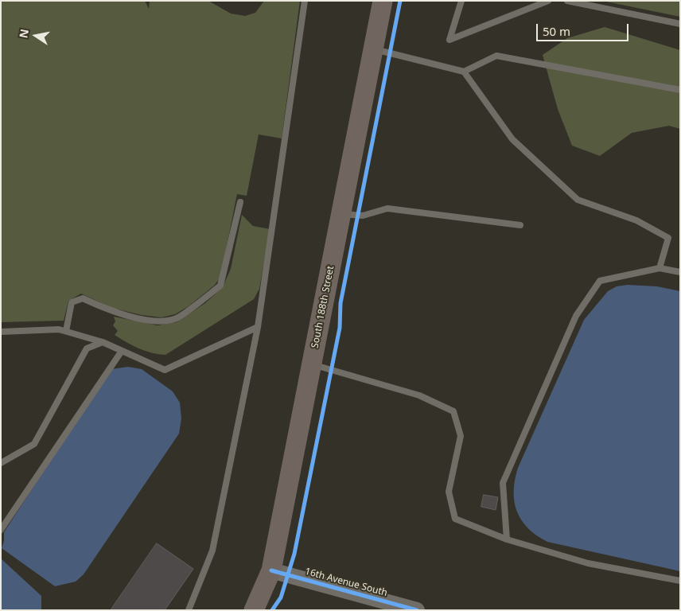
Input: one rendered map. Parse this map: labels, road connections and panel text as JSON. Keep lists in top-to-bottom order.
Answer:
{
  "streets": {
    "main road": ["South 188th Street"],
    "street": ["16th Avenue South"]
  },
  "crossings": [
    ["South 188th Street", "16th Avenue South"]
  ],
  "scale_bar": "50 m",
  "north": "left"
}
